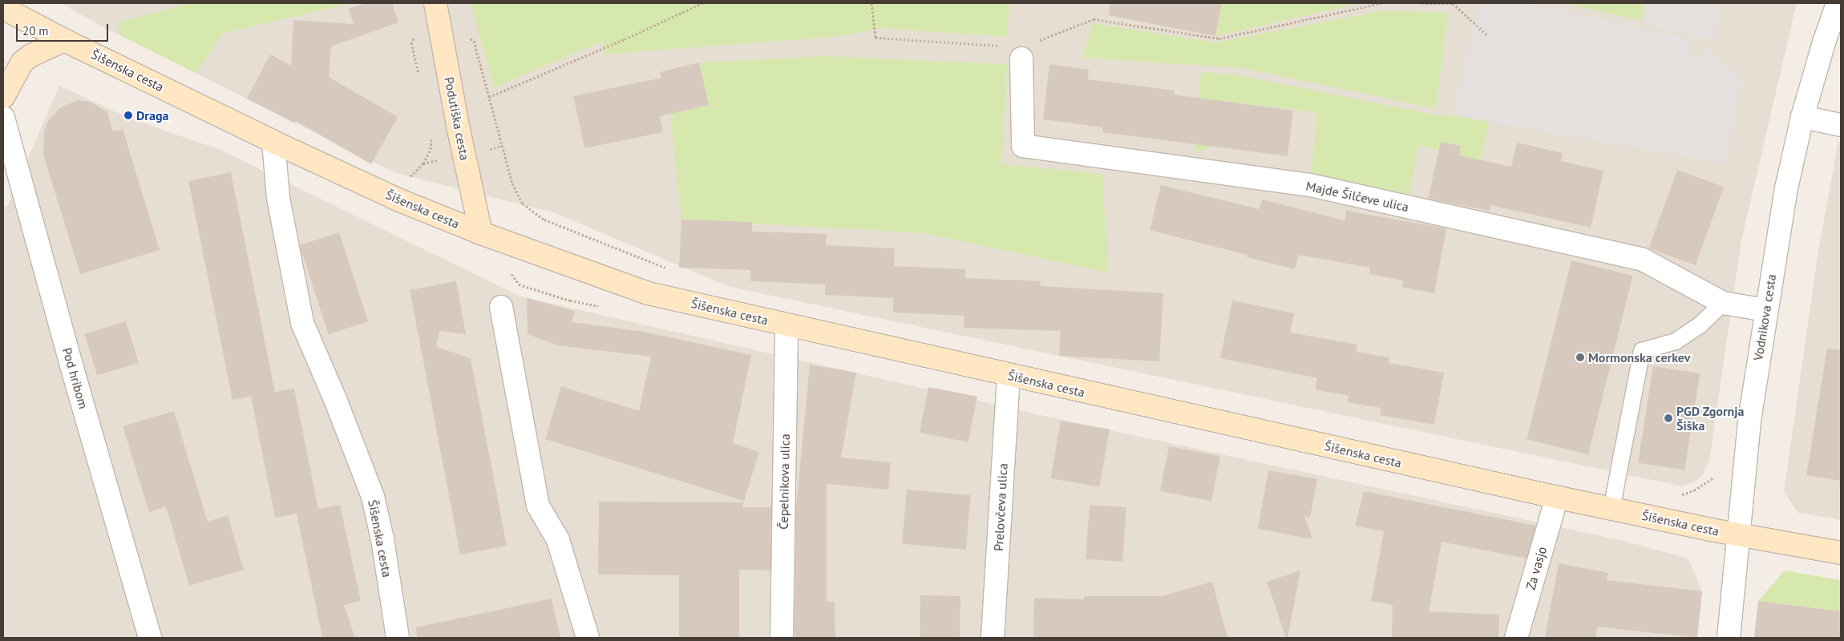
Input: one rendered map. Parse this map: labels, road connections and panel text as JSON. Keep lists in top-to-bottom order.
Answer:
{
  "streets": {
    "main road": ["Šišenska cesta", "Podutiška cesta"],
    "street": [
      "Majde Šilčeve ulica",
      "Vodnikova cesta",
      "Pod hribom",
      "Čepelnikova ulica",
      "Prelovčeva ulica",
      "Za vasjo"
    ]
  },
  "crossings": [
    ["Šišenska cesta", "Podutiška cesta"],
    ["Šišenska cesta", "Vodnikova cesta"],
    ["Šišenska cesta", "Čepelnikova ulica"],
    ["Šišenska cesta", "Prelovčeva ulica"],
    ["Šišenska cesta", "Za vasjo"],
    ["Majde Šilčeve ulica", "Vodnikova cesta"]
  ],
  "places": ["Draga", "Mormonska cerkev", "PGD Zgornja Šiška"],
  "scale_bar": "20 m"
}
